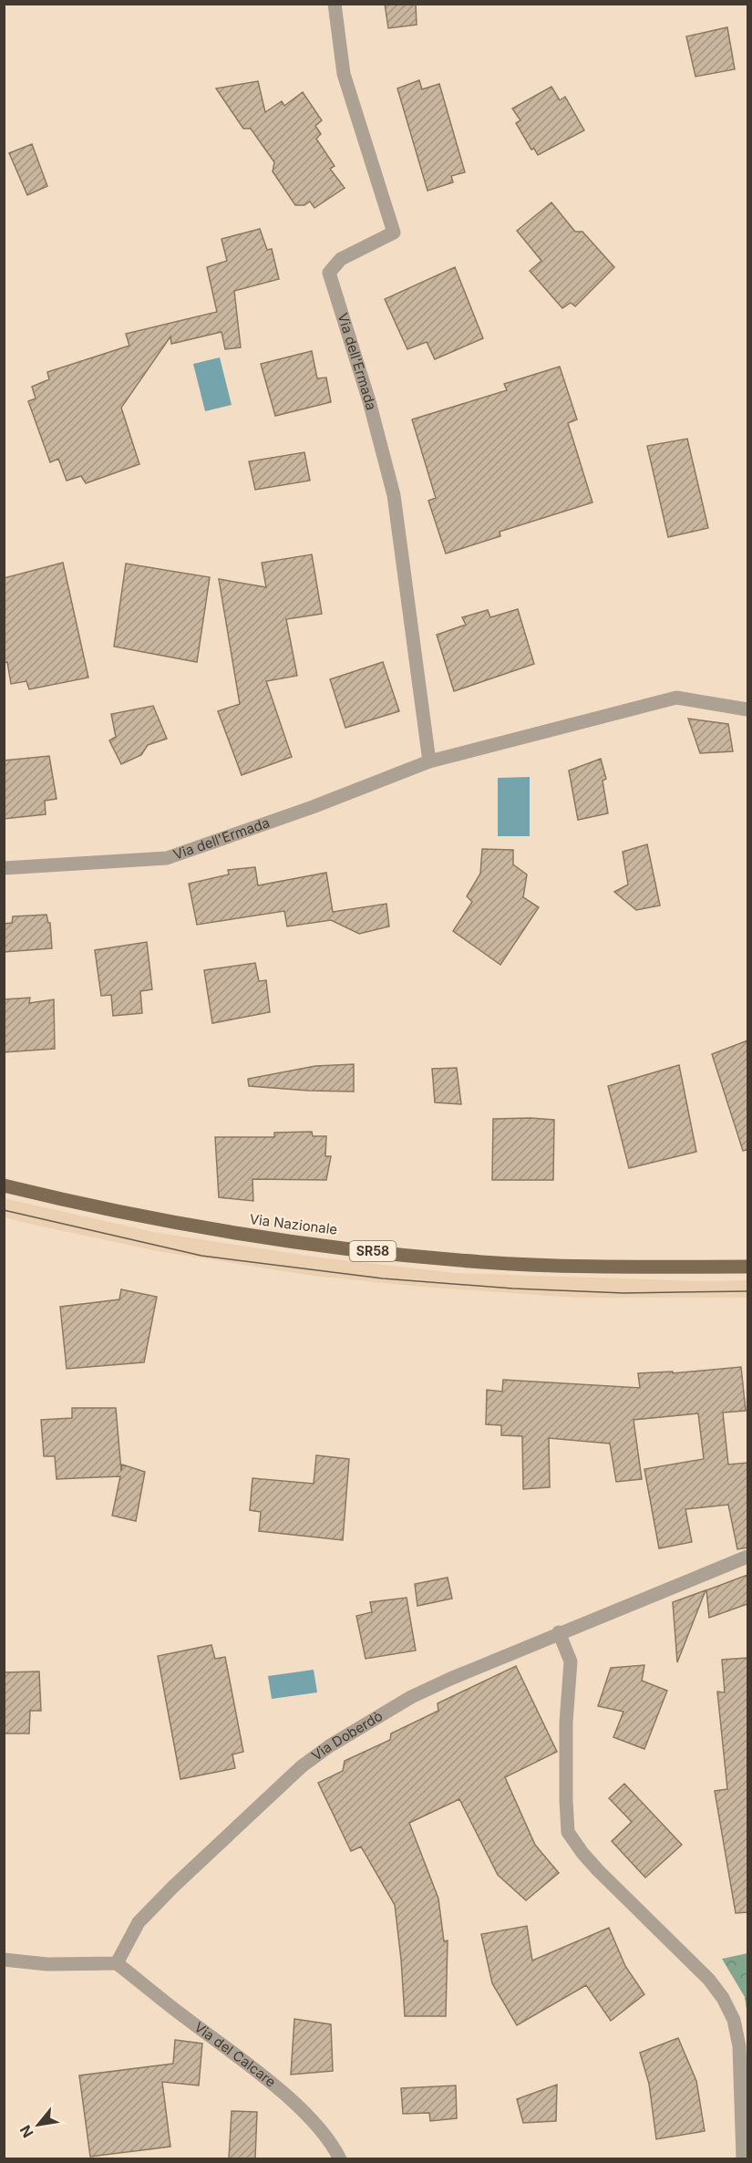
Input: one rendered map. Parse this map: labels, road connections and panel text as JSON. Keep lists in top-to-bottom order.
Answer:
{
  "streets": {
    "main road": ["Via Nazionale", "SR58"],
    "street": ["Via dell'Ermada", "Via Doberdò", "Via del Calcare"]
  },
  "crossings": [
    ["Via Doberdò", "Via del Calcare"]
  ],
  "north": "bottom left"
}
